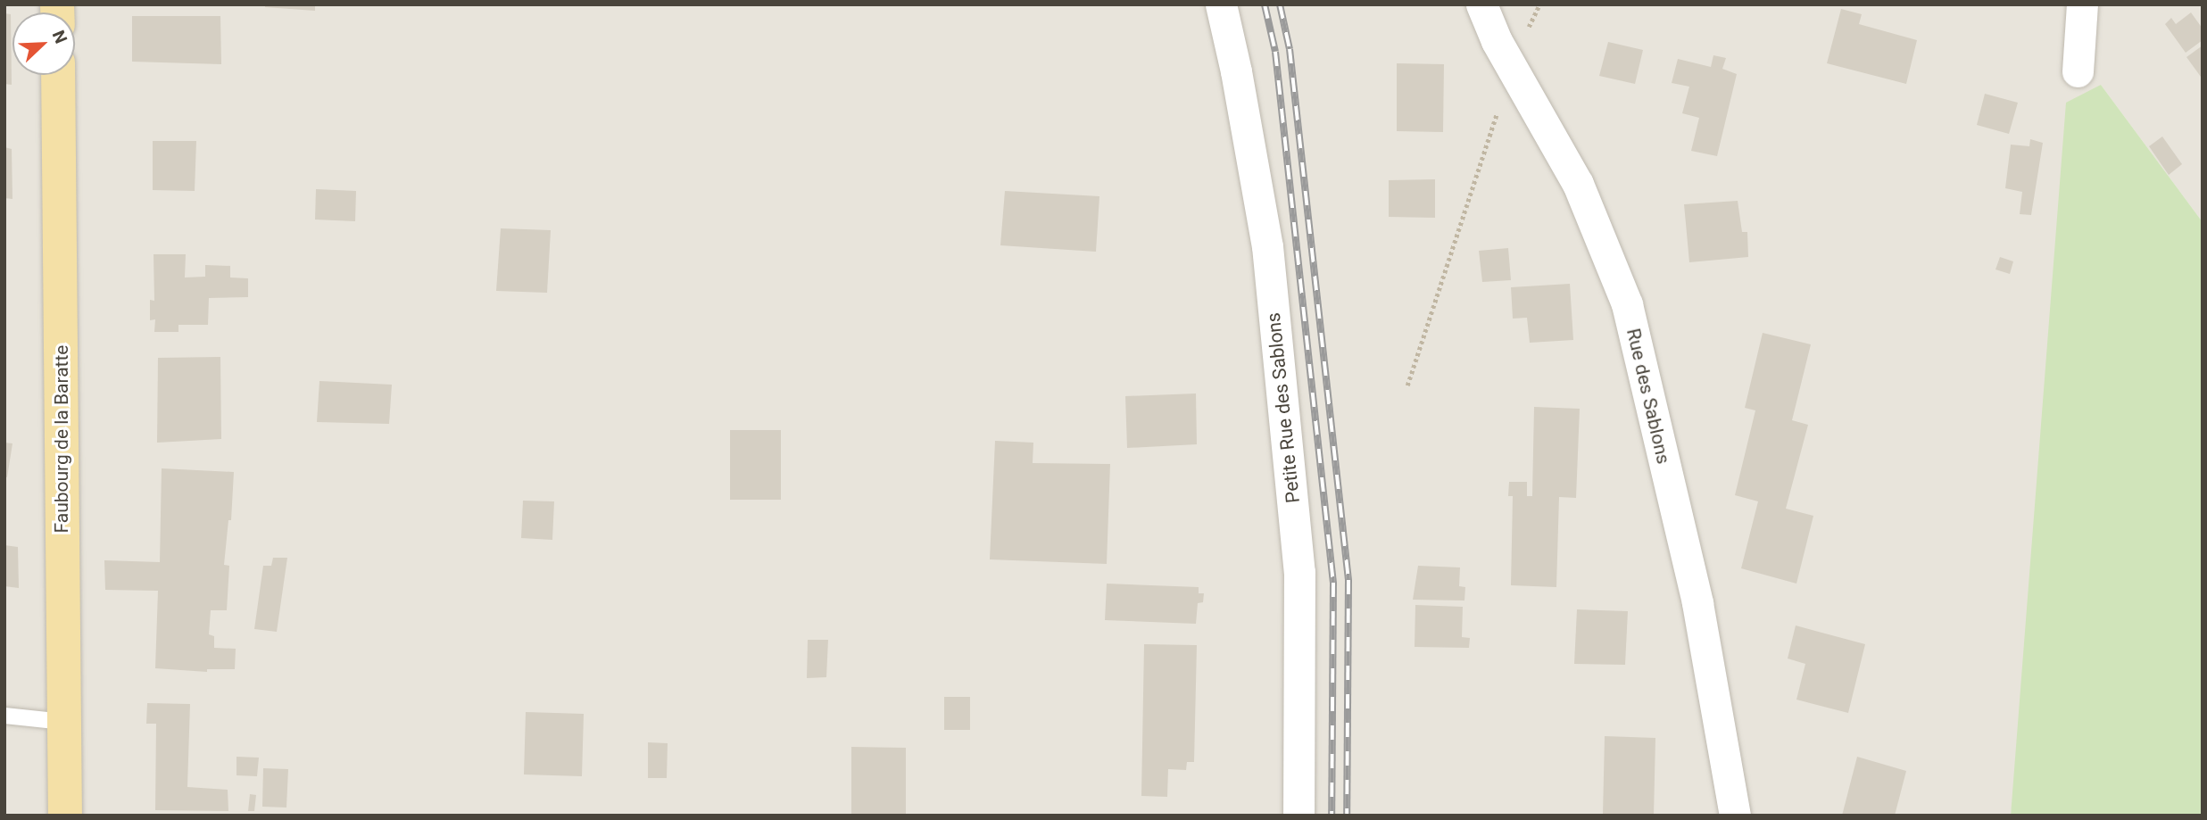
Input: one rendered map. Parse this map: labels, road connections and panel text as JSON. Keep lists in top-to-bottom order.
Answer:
{
  "streets": {
    "main road": ["Faubourg de la Baratte"],
    "street": ["Rue des Sablons", "Petite Rue des Sablons"]
  },
  "north": "top right"
}
